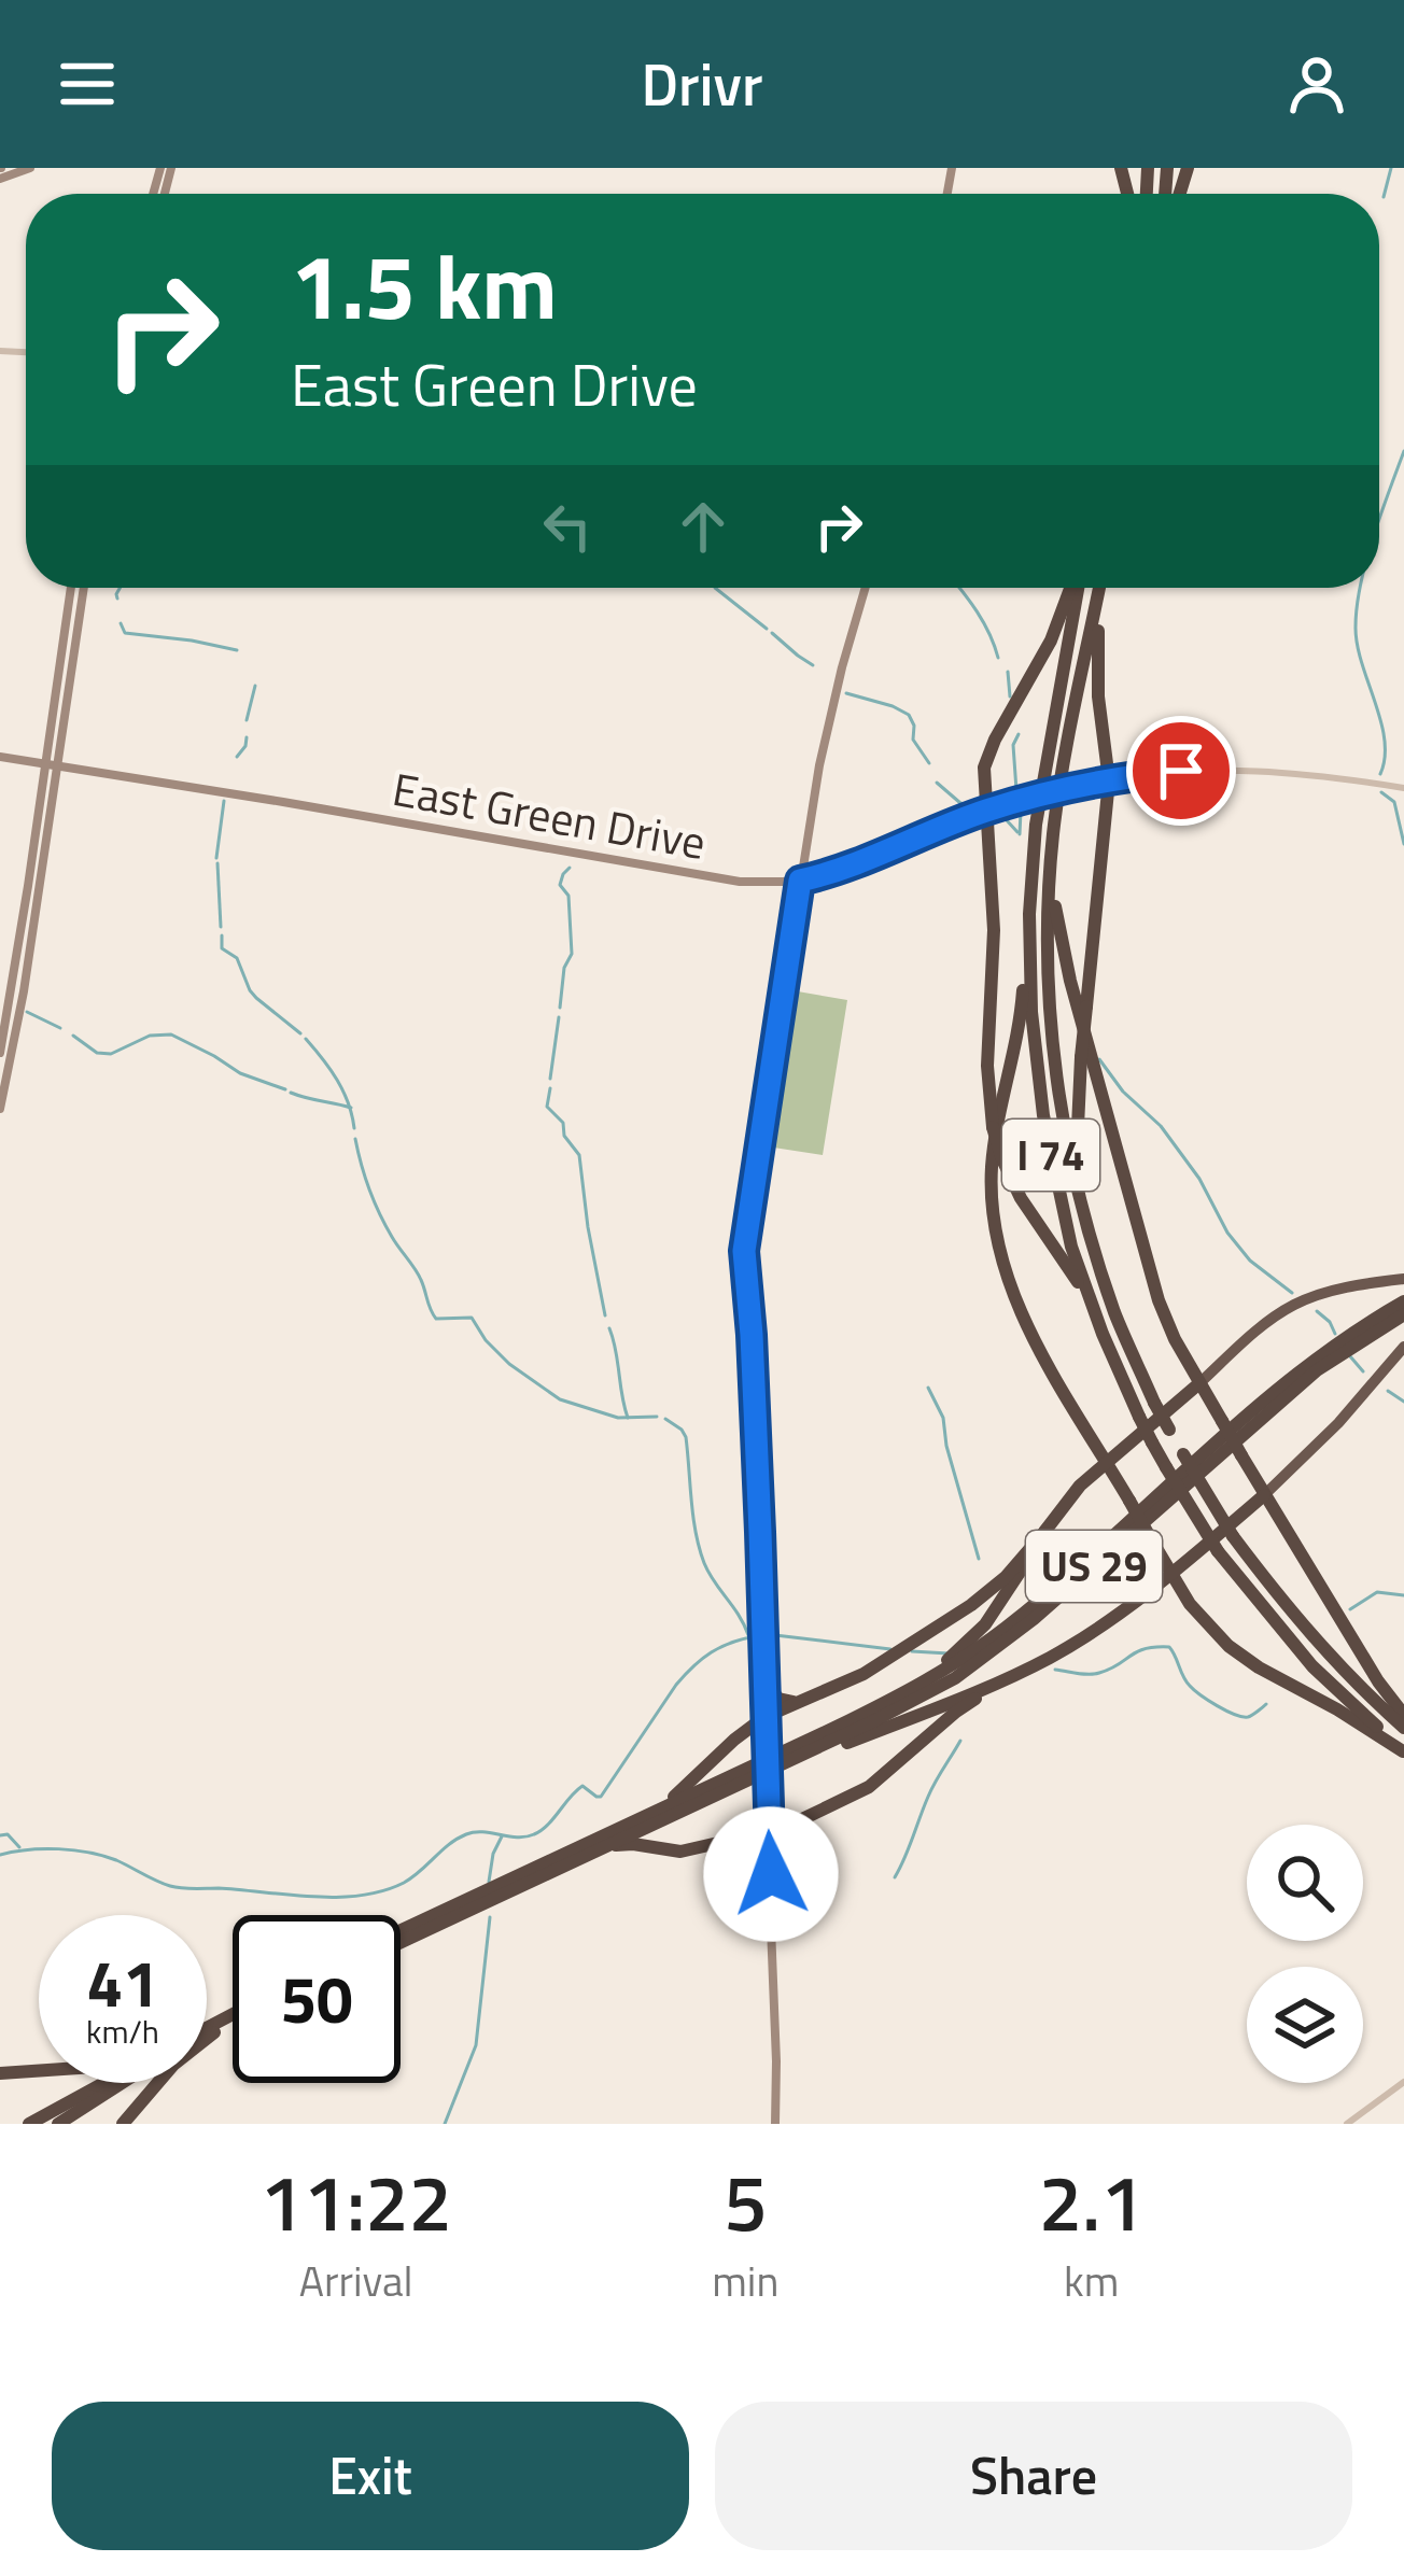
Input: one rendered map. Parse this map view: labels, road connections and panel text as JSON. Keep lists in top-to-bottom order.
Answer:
{
  "streets": {
    "highway": ["I 74", "US 29"],
    "main road": ["East Green Drive"]
  },
  "page": {
    "header": "Drivr",
    "turn": ["1.5 km", "East Green Drive"],
    "speed": "41 km/h",
    "limit": "50",
    "eta": [
      "11:22",
      "Arrival",
      "5",
      "min",
      "2.1",
      "km"
    ],
    "buttons": ["Exit", "Share"]
  }
}
